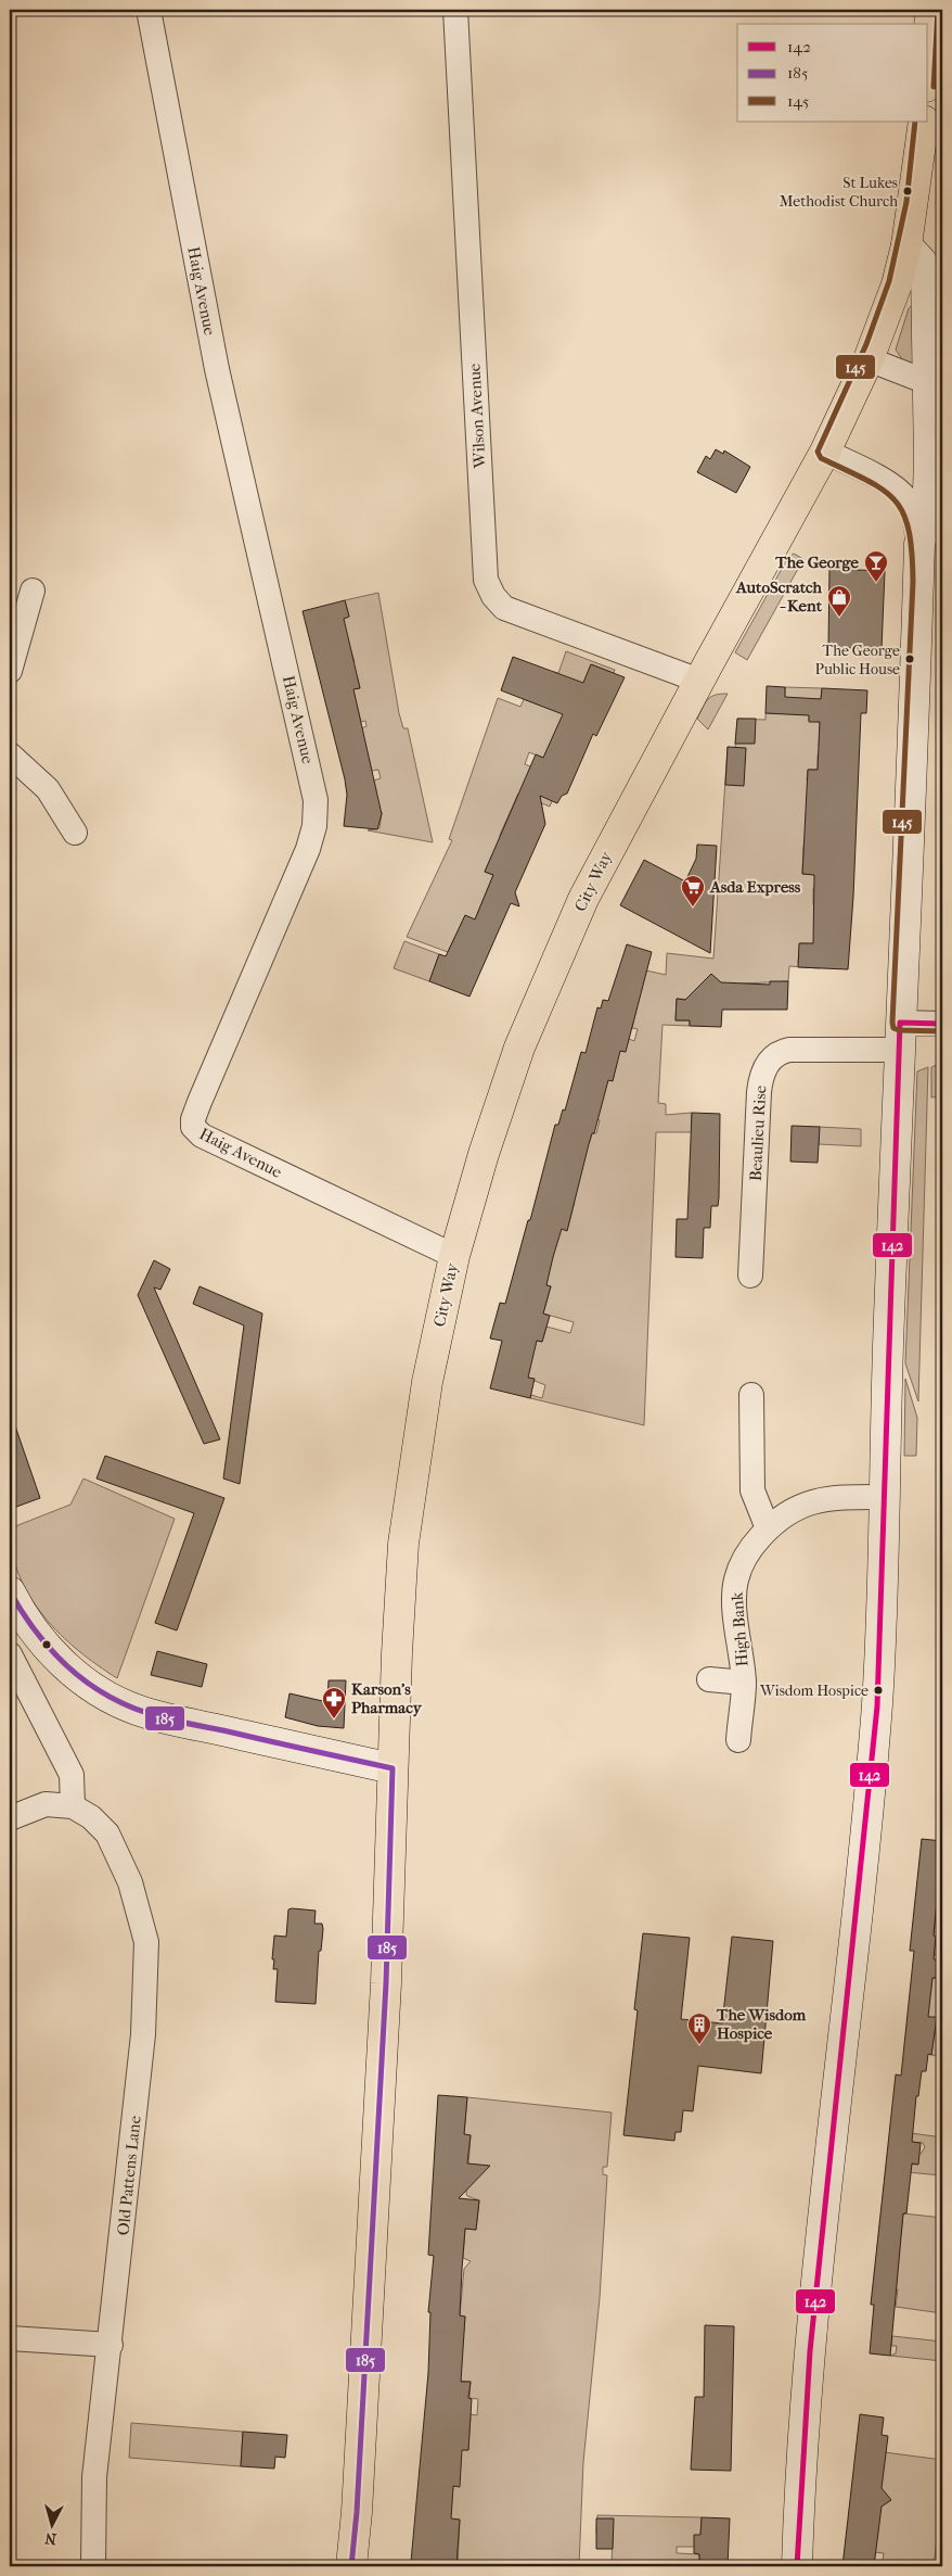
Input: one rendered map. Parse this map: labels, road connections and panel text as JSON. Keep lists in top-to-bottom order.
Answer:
{
  "streets": {
    "main road": ["City Way"],
    "street": [
      "Haig Avenue",
      "Wilson Avenue",
      "Beaulieu Rise",
      "High Bank",
      "Old Pattens Lane"
    ]
  },
  "crossings": [
    ["Haig Avenue", "City Way"],
    ["Wilson Avenue", "City Way"]
  ],
  "places": {
    "other": ["St Lukes Methodist Church", "The George Public House", "Wisdom Hospice"],
    "bar": ["The George"],
    "shop": ["AutoScratch - Kent"],
    "supermarket": ["Asda Express"],
    "pharmacy": ["Karson's Pharmacy"],
    "building": ["The Wisdom Hospice"]
  },
  "lines": ["transit line 145", "transit line 142", "transit line 185"],
  "legend": ["142", "185", "145"],
  "north": "bottom"
}
